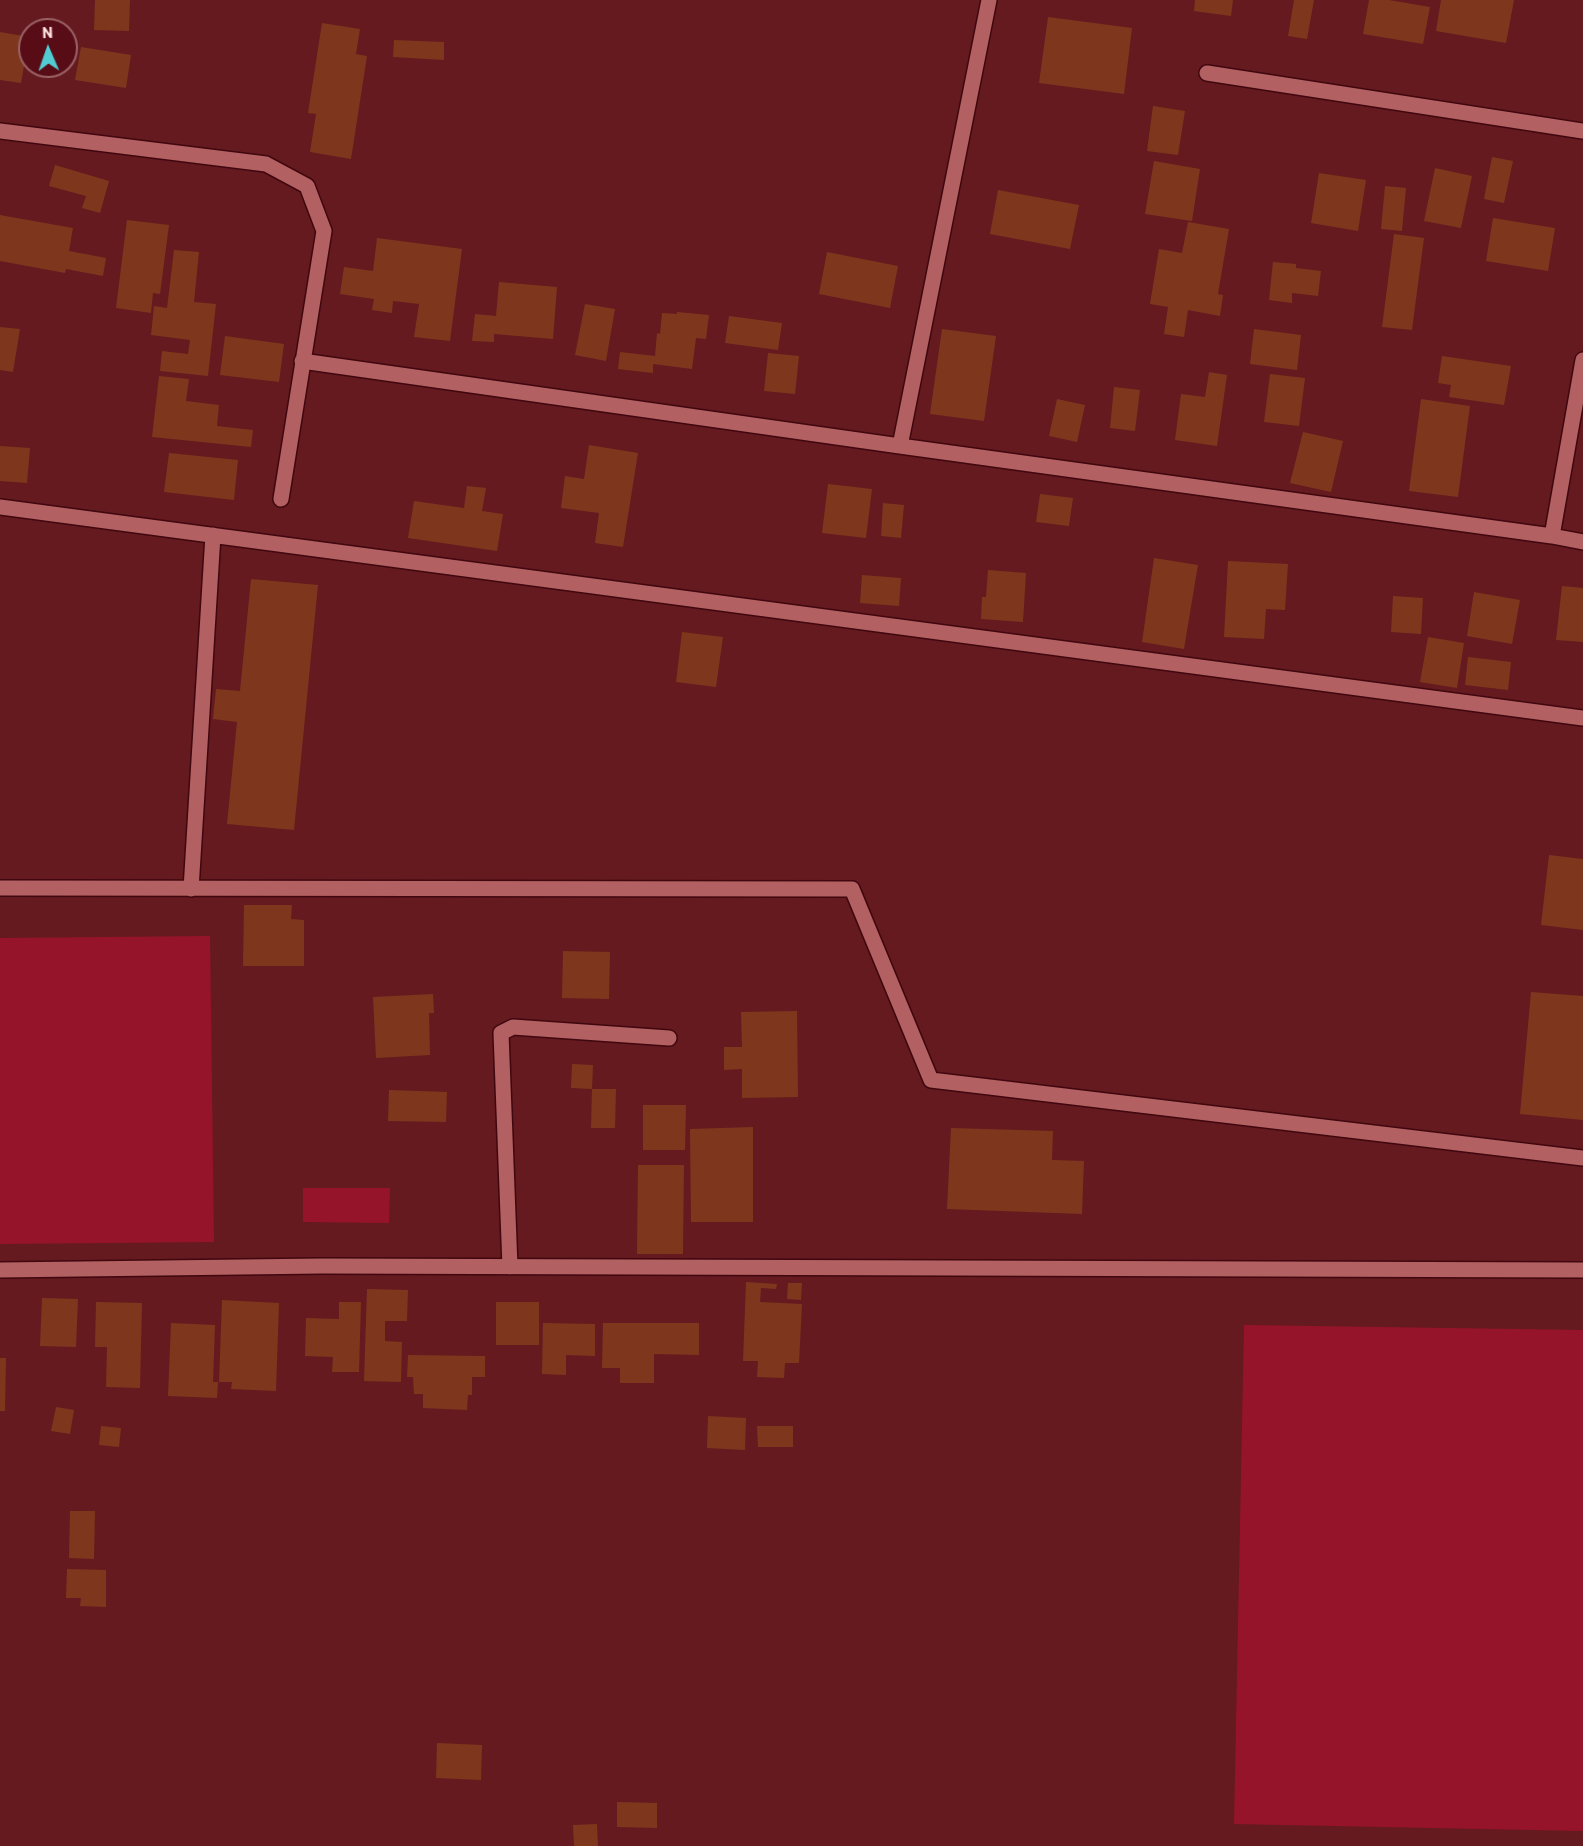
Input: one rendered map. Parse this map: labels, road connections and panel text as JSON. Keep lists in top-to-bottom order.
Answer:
{
  "north": "top"
}
